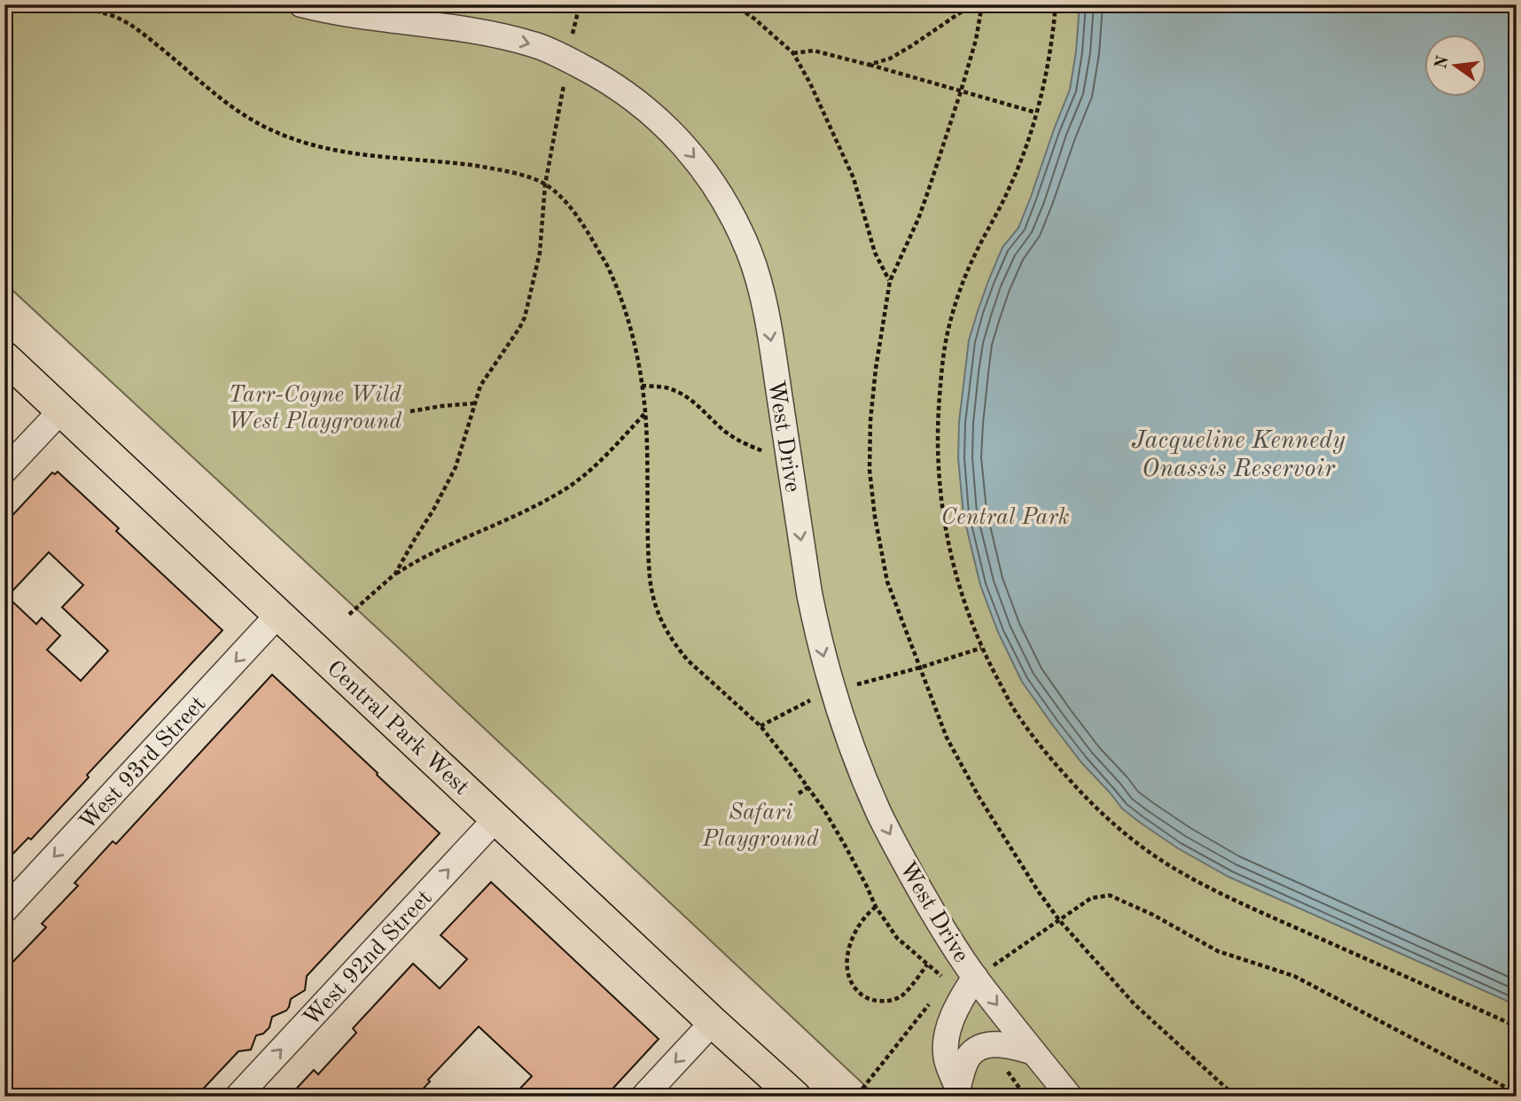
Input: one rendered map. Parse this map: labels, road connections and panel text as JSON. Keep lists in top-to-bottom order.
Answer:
{
  "streets": {
    "main road": ["Central Park West"],
    "street": ["West Drive", "West 93rd Street", "West 92nd Street"]
  },
  "crossings": [
    ["Central Park West", "West 93rd Street"],
    ["Central Park West", "West 92nd Street"]
  ],
  "one_way": ["West Drive", "West 93rd Street", "West 92nd Street"],
  "water": ["Jacqueline Kennedy Onassis Reservoir"],
  "parks": ["Tarr-Coyne Wild West Playground", "Central Park", "Safari Playground"],
  "north": "left"
}
